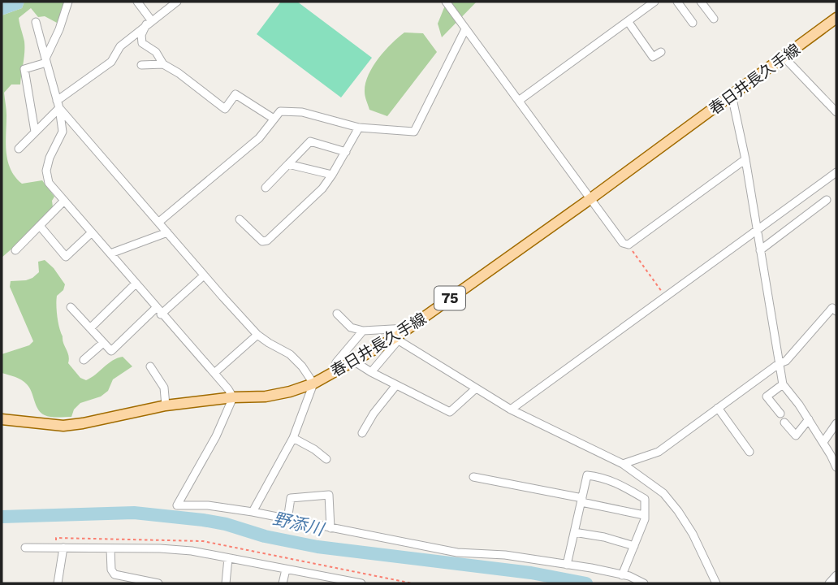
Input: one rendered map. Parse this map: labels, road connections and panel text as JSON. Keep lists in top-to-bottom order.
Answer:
{
  "streets": {
    "main road": ["春日井長久手線", "75"]
  },
  "water": ["野添川"]
}
